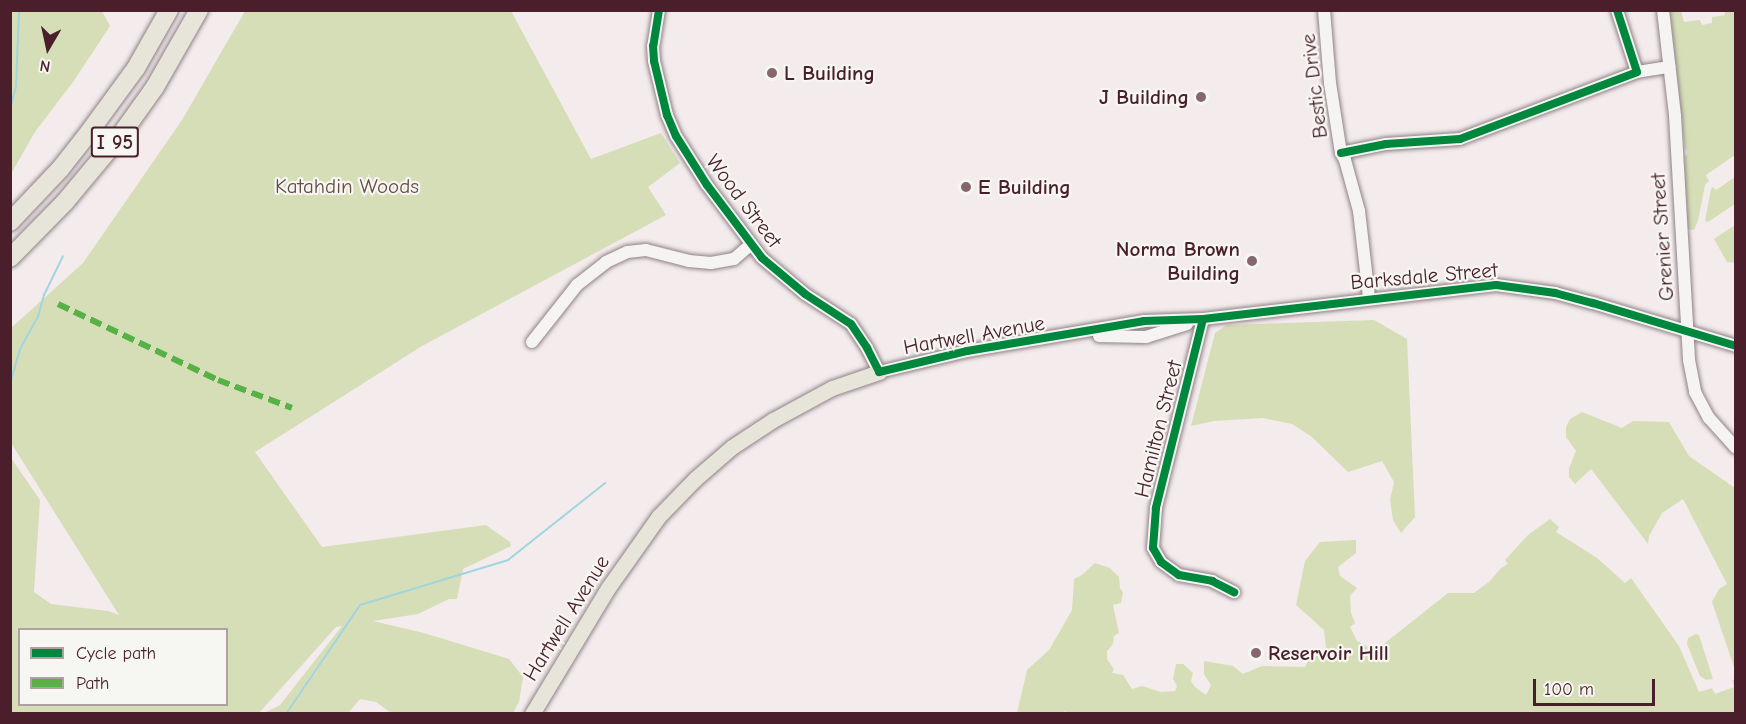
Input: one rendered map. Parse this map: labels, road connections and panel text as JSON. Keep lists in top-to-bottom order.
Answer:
{
  "streets": {
    "highway": ["I 95"],
    "main road": ["Hartwell Avenue"],
    "street": [
      "Bestic Drive",
      "Wood Street",
      "Grenier Street",
      "Barksdale Street",
      "Hamilton Street"
    ]
  },
  "crossings": [
    ["Bestic Drive", "Barksdale Street"],
    ["Wood Street", "Hartwell Avenue"],
    ["Grenier Street", "Barksdale Street"],
    ["Barksdale Street", "Hartwell Avenue"],
    ["Barksdale Street", "Hamilton Street"]
  ],
  "parks": ["Katahdin Woods"],
  "places": [
    "L Building",
    "J Building",
    "E Building",
    "Norma Brown Building",
    "Reservoir Hill"
  ],
  "legend": ["Cycle path", "Path"],
  "scale_bar": "100 m",
  "north": "bottom"
}
